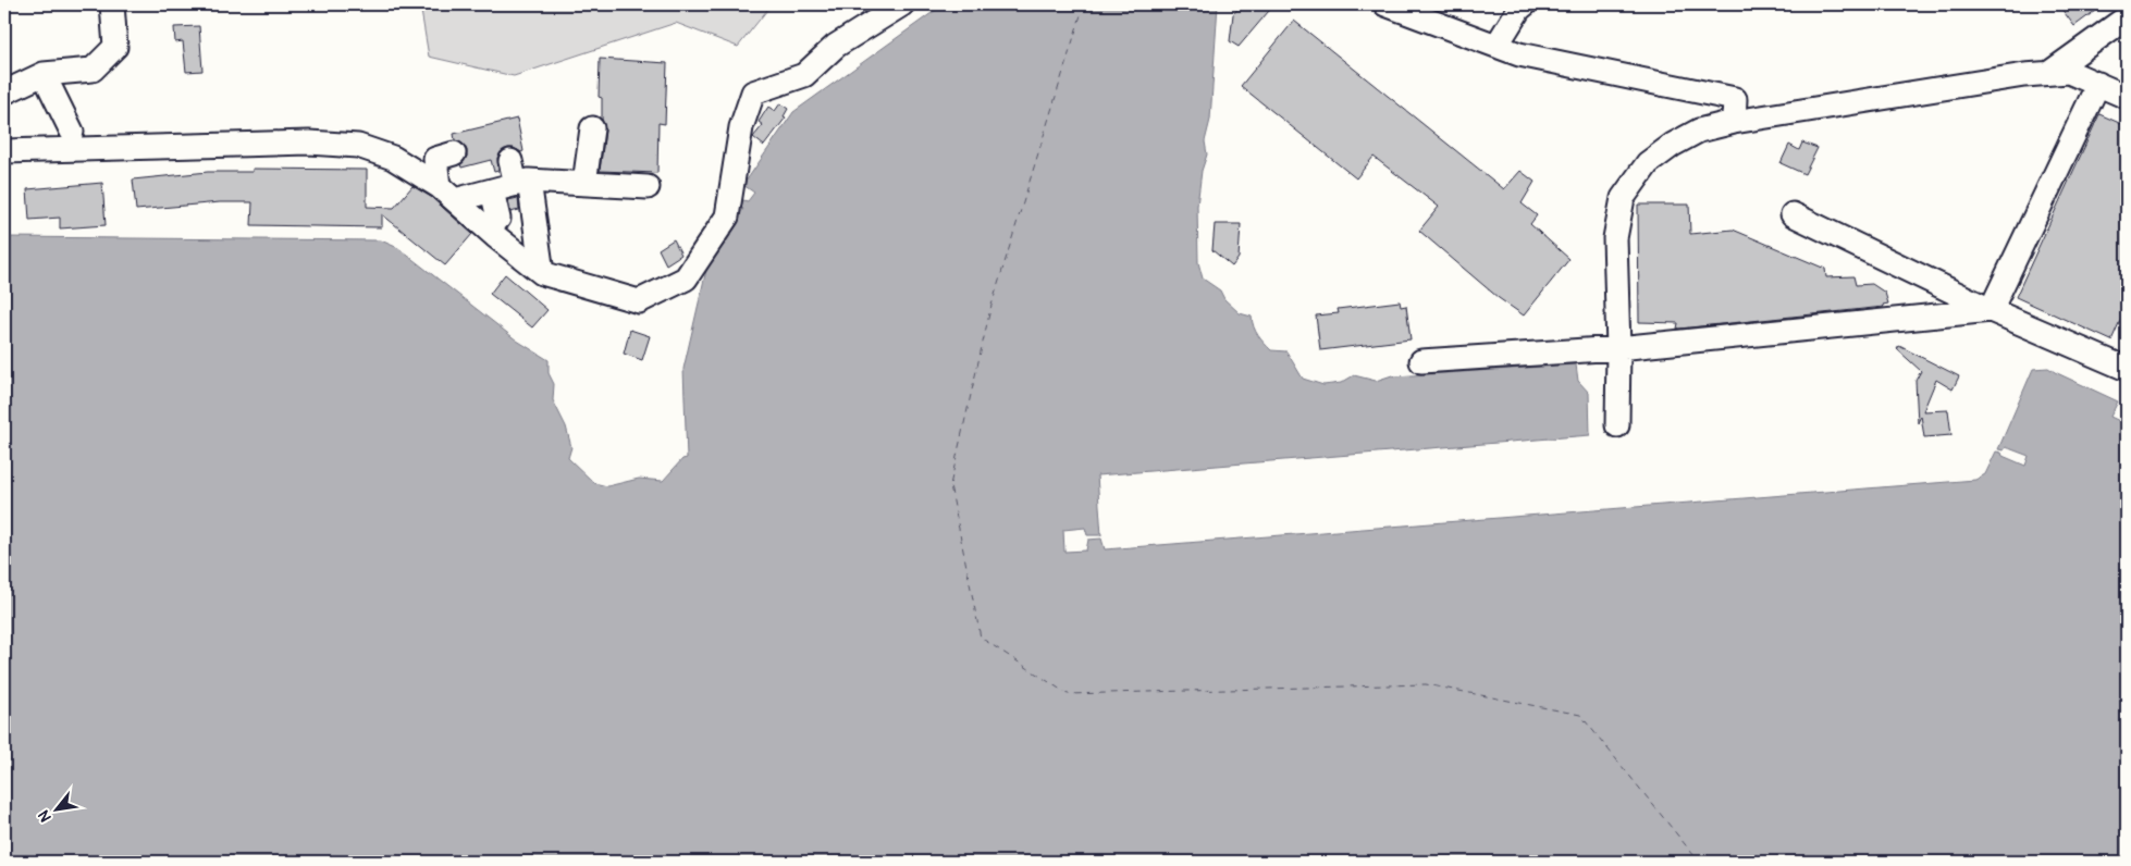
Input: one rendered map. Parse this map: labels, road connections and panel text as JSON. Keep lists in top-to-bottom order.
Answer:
{
  "north": "bottom left"
}
